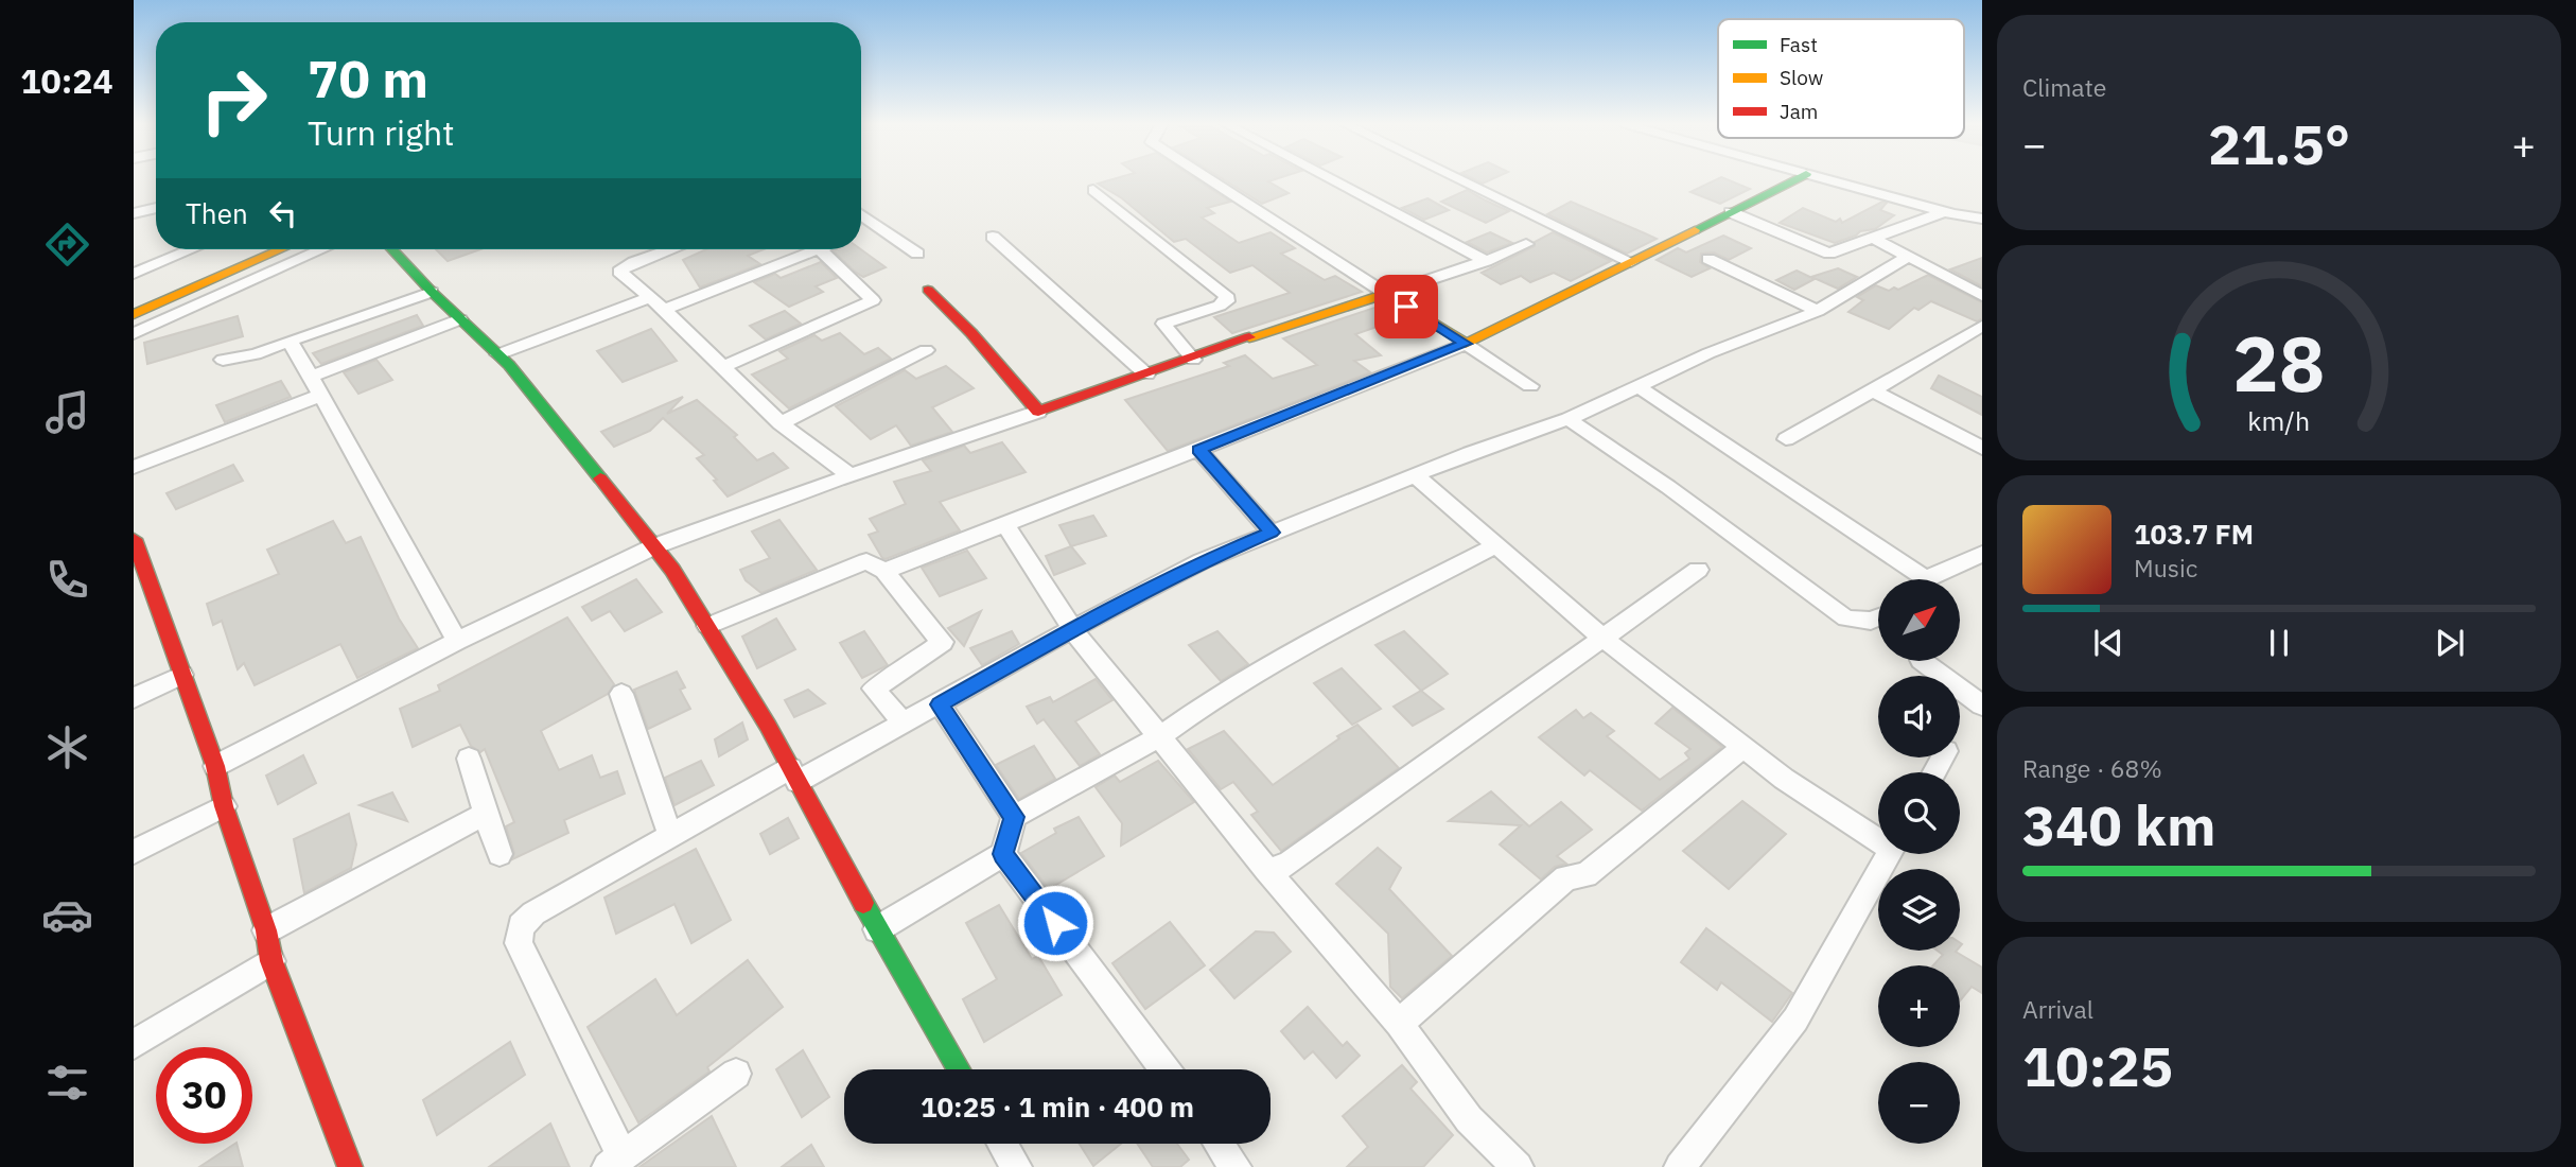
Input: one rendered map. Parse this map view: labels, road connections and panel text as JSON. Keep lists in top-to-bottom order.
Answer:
{
  "legend": ["Fast", "Slow", "Jam"],
  "north": "top right",
  "page": {
    "tabs": "10:24",
    "tile": [
      "Climate",
      ["Range · 68%", "340 km"],
      ["Arrival", "10:25"]
    ],
    "turn": ["70 m", "Turn right"],
    "heat": ["−", "21.5°", "+"],
    "then": "Then",
    "song": ["103.7 FM", "Music"],
    "map_buttons": ["+", "−"],
    "limit": "30",
    "trip": "10:25 · 1 min · 400 m",
    "gauge": ["28", "km/h"]
  }
}
